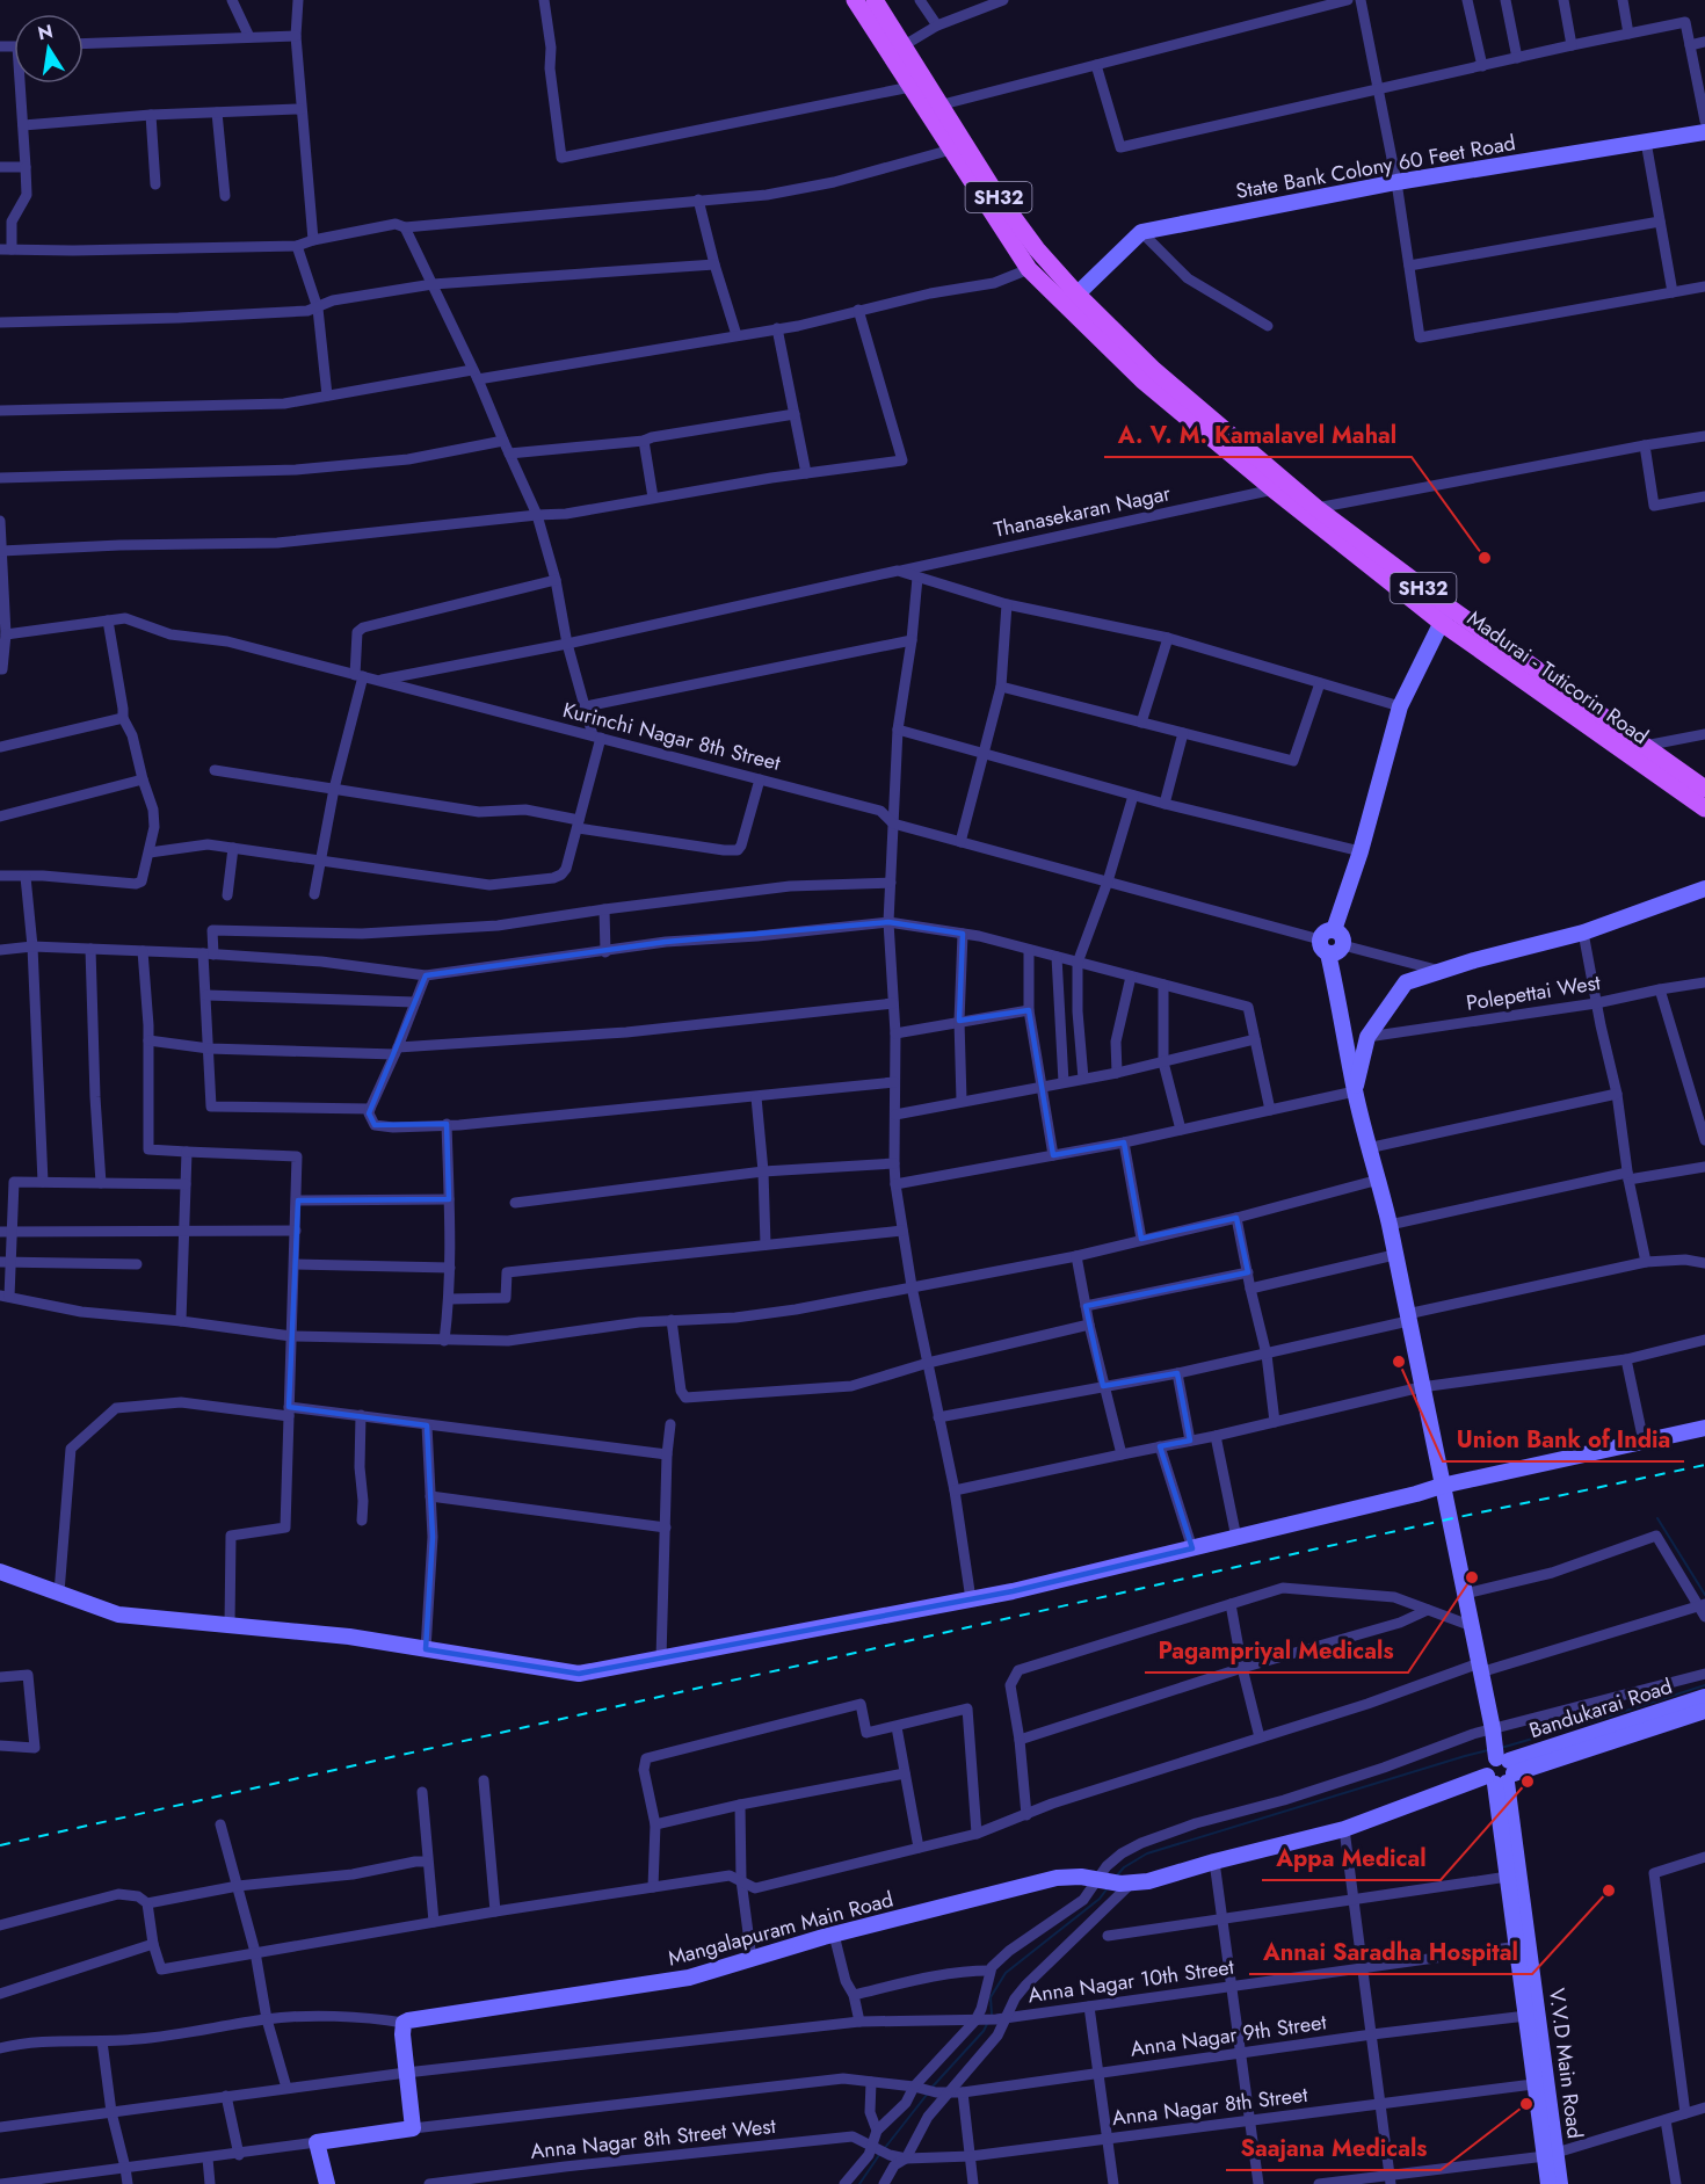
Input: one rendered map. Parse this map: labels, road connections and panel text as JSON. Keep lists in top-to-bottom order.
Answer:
{
  "streets": {
    "main road": ["SH32", "Madurai - Tuticorin Road"],
    "street": [
      "State Bank Colony 60 Feet Road",
      "Thanasekaran Nagar",
      "Kurinchi Nagar 8th Street",
      "Polepettai West",
      "Bandukarai Road",
      "Mangalapuram Main Road",
      "Anna Nagar 10th Street",
      "Anna Nagar 9th Street",
      "V.V.D Main Road",
      "Anna Nagar 8th Street",
      "Anna Nagar 8th Street West"
    ]
  },
  "crossings": [
    ["Thanasekaran Nagar", "Madurai - Tuticorin Road"],
    ["Thanasekaran Nagar", "Kurinchi Nagar 8th Street"],
    ["Bandukarai Road", "Mangalapuram Main Road"],
    ["Bandukarai Road", "V.V.D Main Road"],
    ["Mangalapuram Main Road", "V.V.D Main Road"],
    ["Anna Nagar 10th Street", "V.V.D Main Road"],
    ["Anna Nagar 9th Street", "V.V.D Main Road"],
    ["V.V.D Main Road", "Anna Nagar 8th Street"],
    ["Anna Nagar 8th Street", "Anna Nagar 8th Street West"]
  ],
  "places": [
    "A. V. M. Kamalavel Mahal",
    "Union Bank of India",
    "Pagampriyal Medicals",
    "Appa Medical",
    "Annai Saradha Hospital",
    "Saajana Medicals"
  ],
  "north": "top"
}
